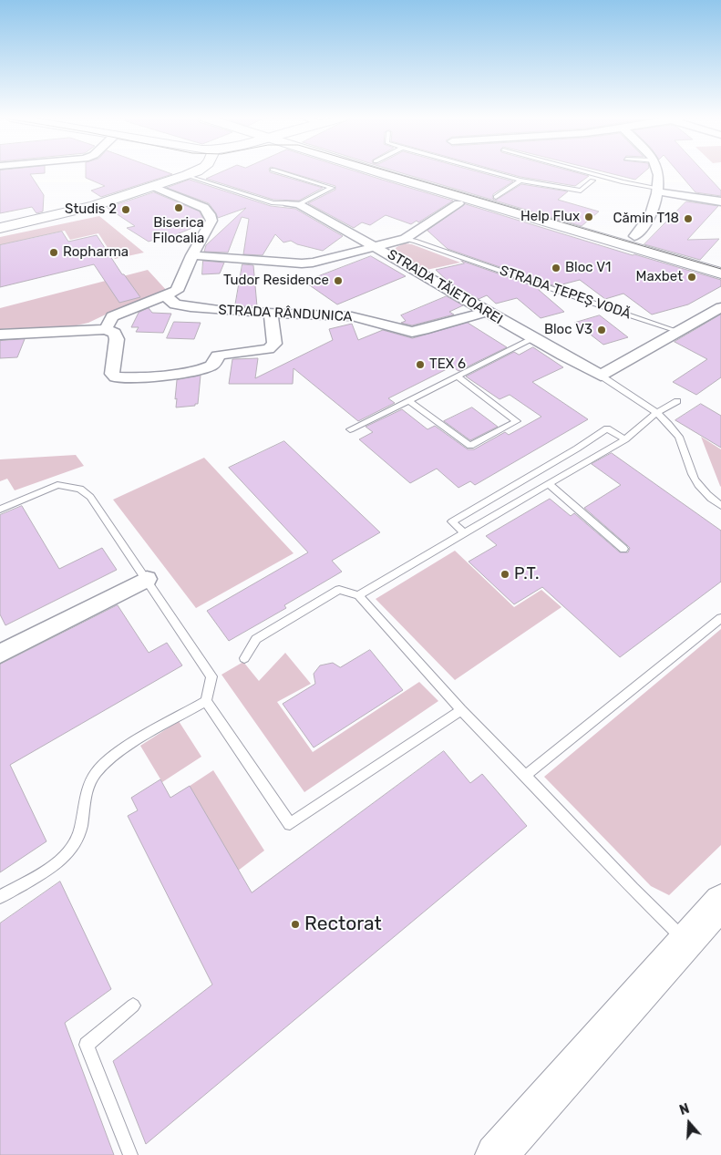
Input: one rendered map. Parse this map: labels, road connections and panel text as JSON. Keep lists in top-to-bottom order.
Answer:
{
  "streets": {
    "street": ["STRADA TĂIETOAREI", "STRADA RÂNDUNICA"],
    "lane": ["STRADA ȚEPEȘ VODĂ"]
  },
  "crossings": [
    ["STRADA TĂIETOAREI", "STRADA RÂNDUNICA"]
  ],
  "places": [
    "Biserica Filocalia",
    "Studis 2",
    "Help Flux",
    "Cămin T18",
    "Ropharma",
    "Bloc V1",
    "Maxbet",
    "Tudor Residence",
    "Bloc V3",
    "TEX 6",
    "P.T.",
    "Rectorat"
  ],
  "north": "top"
}
